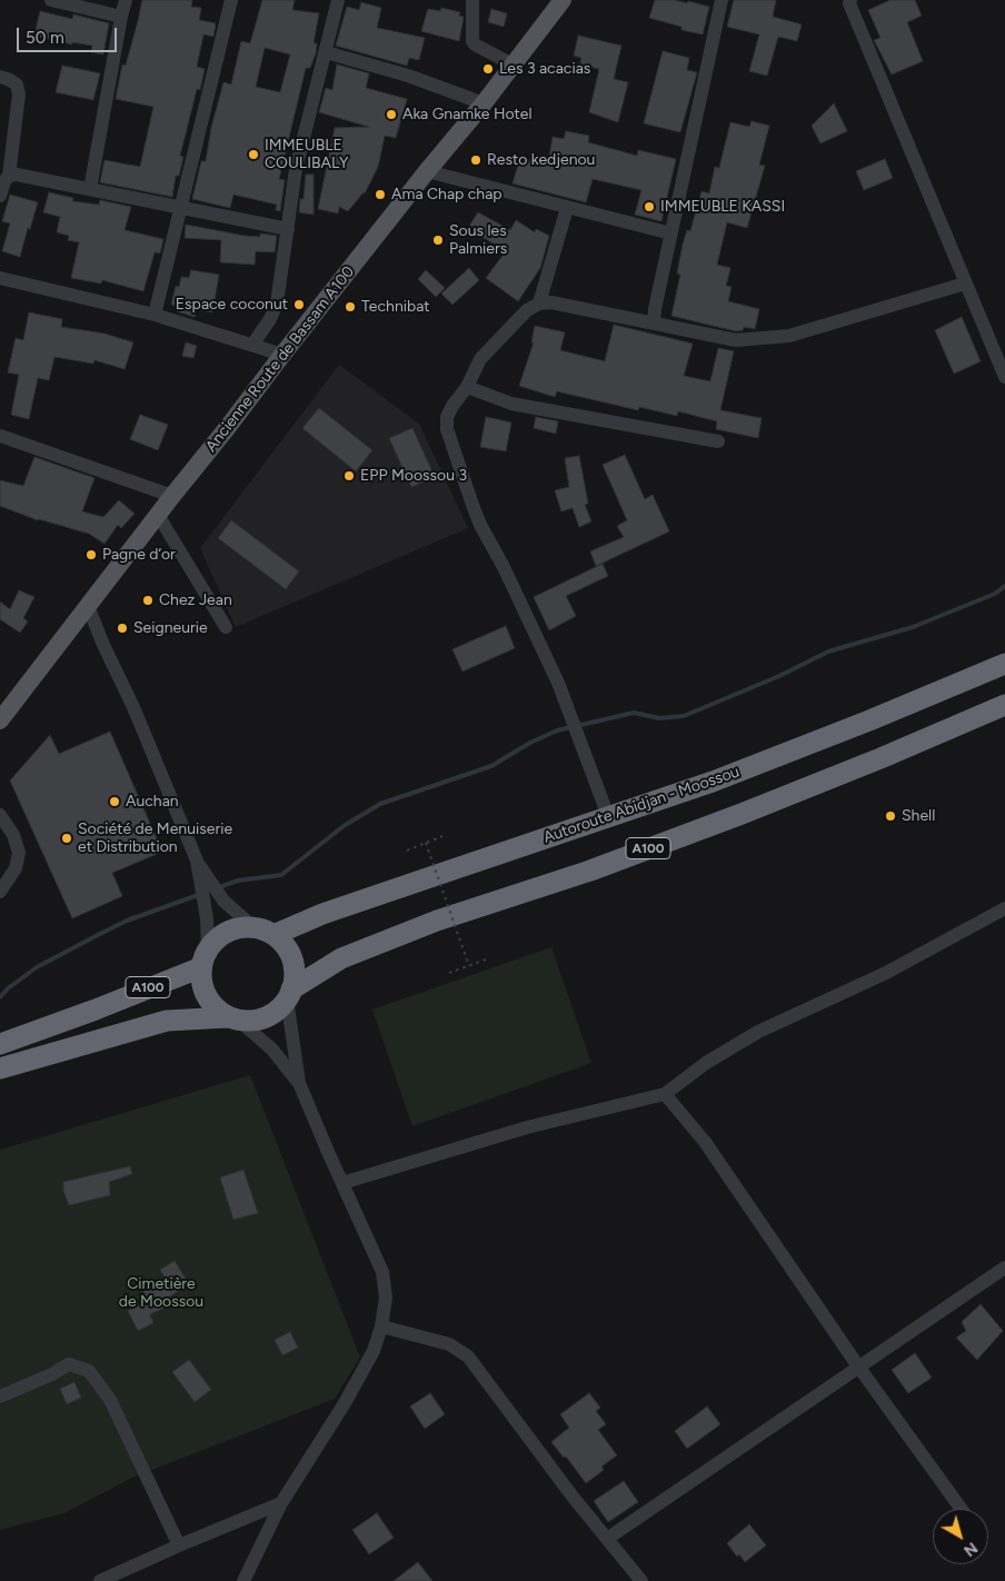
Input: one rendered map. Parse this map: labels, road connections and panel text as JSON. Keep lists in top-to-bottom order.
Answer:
{
  "streets": {
    "highway": ["Autoroute Abidjan - Moossou", "A100"],
    "main road": ["Ancienne Route de Bassam A100"]
  },
  "crossings": [
    ["Autoroute Abidjan - Moossou", "A100"]
  ],
  "parks": ["Cimetière de Moossou"],
  "places": [
    "Les 3 acacias",
    "Aka Gnamke Hotel",
    "IMMEUBLE COULIBALY",
    "Resto kedjenou",
    "Ama Chap chap",
    "IMMEUBLE KASSI",
    "Sous les Palmiers",
    "Espace coconut",
    "Technibat",
    "EPP Moossou 3",
    "Pagne d‘or",
    "Chez Jean",
    "Seigneurie",
    "Auchan",
    "Shell",
    "Société de Menuiserie et Distribution"
  ],
  "scale_bar": "50 m",
  "north": "bottom right"
}
